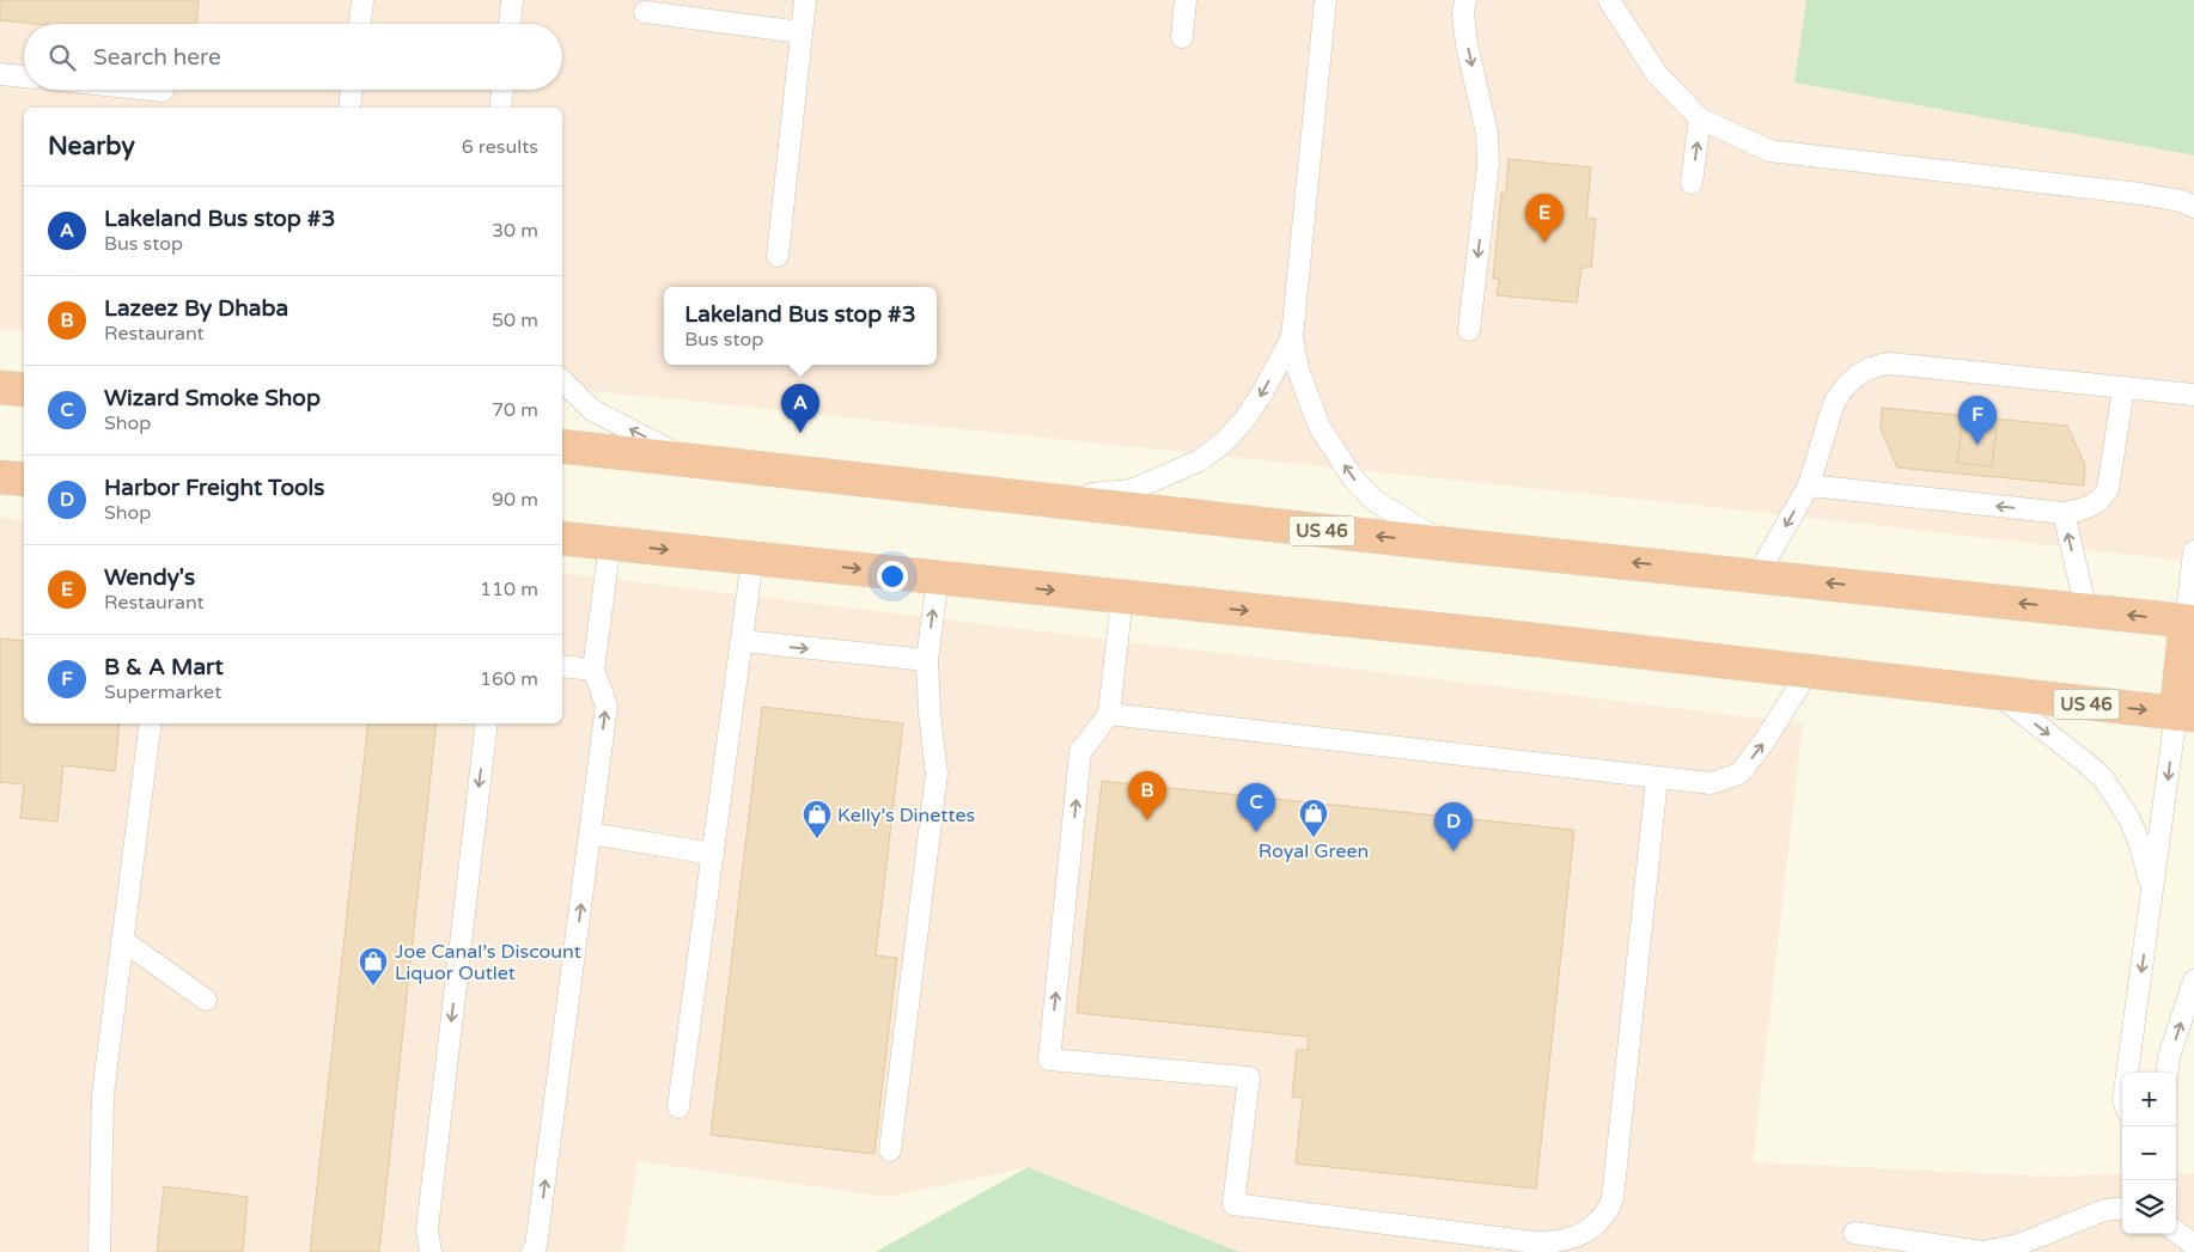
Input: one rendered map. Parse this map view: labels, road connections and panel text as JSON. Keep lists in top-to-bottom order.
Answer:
{
  "streets": {
    "highway": ["US 46"]
  },
  "places": {
    "shop": ["Royal Green", "Kelly’s Dinettes", "Joe Canal’s Discount Liquor Outlet"]
  },
  "page": {
    "search": "Search here",
    "heading": ["Nearby", "6 results"],
    "list": [
      {
        "mark": "A",
        "name": "Lakeland Bus stop #3",
        "note": "Bus stop",
        "value": "30 m"
      },
      {
        "mark": "B",
        "name": "Lazeez By Dhaba",
        "note": "Restaurant",
        "value": "50 m"
      },
      {
        "mark": "C",
        "name": "Wizard Smoke Shop",
        "note": "Shop",
        "value": "70 m"
      },
      {
        "mark": "D",
        "name": "Harbor Freight Tools",
        "note": "Shop",
        "value": "90 m"
      },
      {
        "mark": "E",
        "name": "Wendy's",
        "note": "Restaurant",
        "value": "110 m"
      },
      {
        "mark": "F",
        "name": "B & A Mart",
        "note": "Supermarket",
        "value": "160 m"
      }
    ],
    "pins": [
      "E",
      "A",
      "F",
      "B",
      "C",
      "D"
    ],
    "popup": ["Lakeland Bus stop #3", "Bus stop"],
    "map_buttons": ["+", "−"]
  }
}
